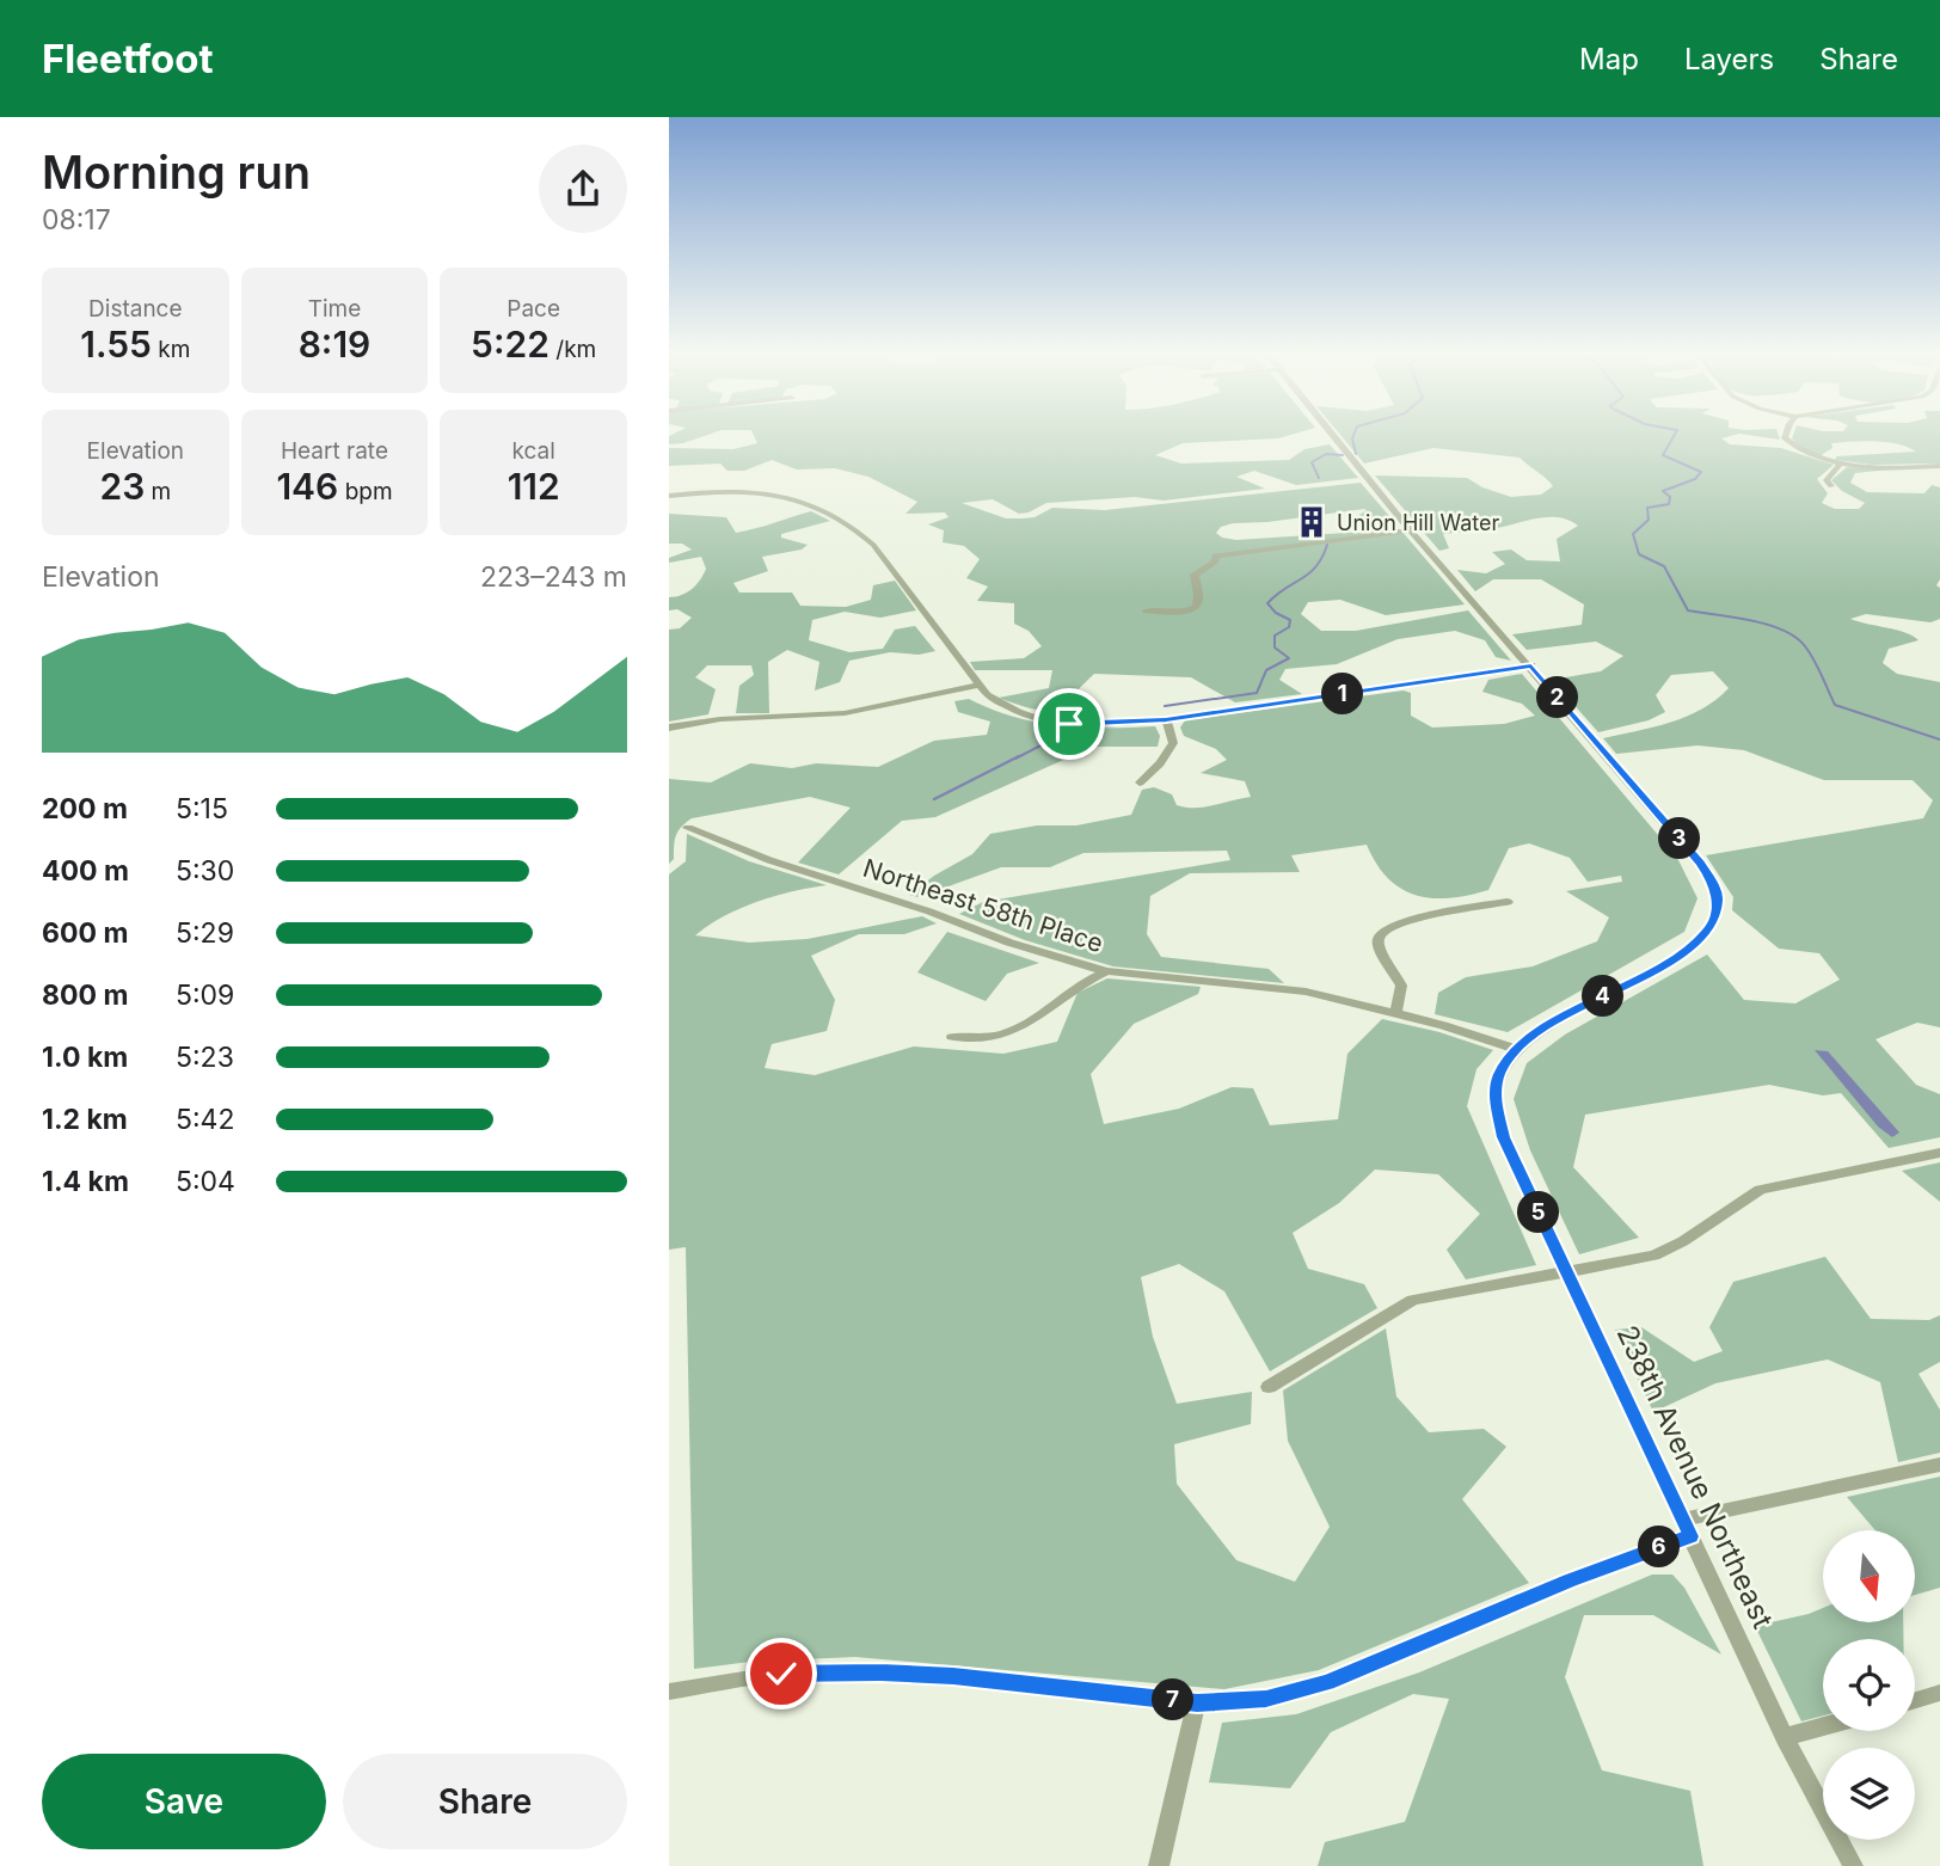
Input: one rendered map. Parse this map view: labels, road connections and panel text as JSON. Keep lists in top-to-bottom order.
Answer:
{
  "streets": {
    "street": ["Northeast 58th Place", "238th Avenue Northeast"]
  },
  "crossings": [
    ["Northeast 58th Place", "238th Avenue Northeast"]
  ],
  "places": {
    "building": ["Union Hill Water"]
  },
  "north": "bottom",
  "page": {
    "header": "Fleetfoot",
    "nav": ["Map", "Layers", "Share"],
    "heading": ["Morning run", "08:17"],
    "stats": [
      ["Distance", "1.55 km"],
      ["Time", "8:19"],
      ["Pace", "5:22 /km"],
      ["Elevation", "23 m"],
      ["Heart rate", "146 bpm"],
      ["kcal", "112"]
    ],
    "chart": ["Elevation", "223–243 m"],
    "pins": [
      "1",
      "2",
      "3",
      "4",
      "5",
      "6",
      "7"
    ],
    "list": [
      {
        "name": "200 m",
        "note": "5:15"
      },
      {
        "name": "400 m",
        "note": "5:30"
      },
      {
        "name": "600 m",
        "note": "5:29"
      },
      {
        "name": "800 m",
        "note": "5:09"
      },
      {
        "name": "1.0 km",
        "note": "5:23"
      },
      {
        "name": "1.2 km",
        "note": "5:42"
      },
      {
        "name": "1.4 km",
        "note": "5:04"
      }
    ],
    "buttons": ["Save", "Share"]
  }
}
